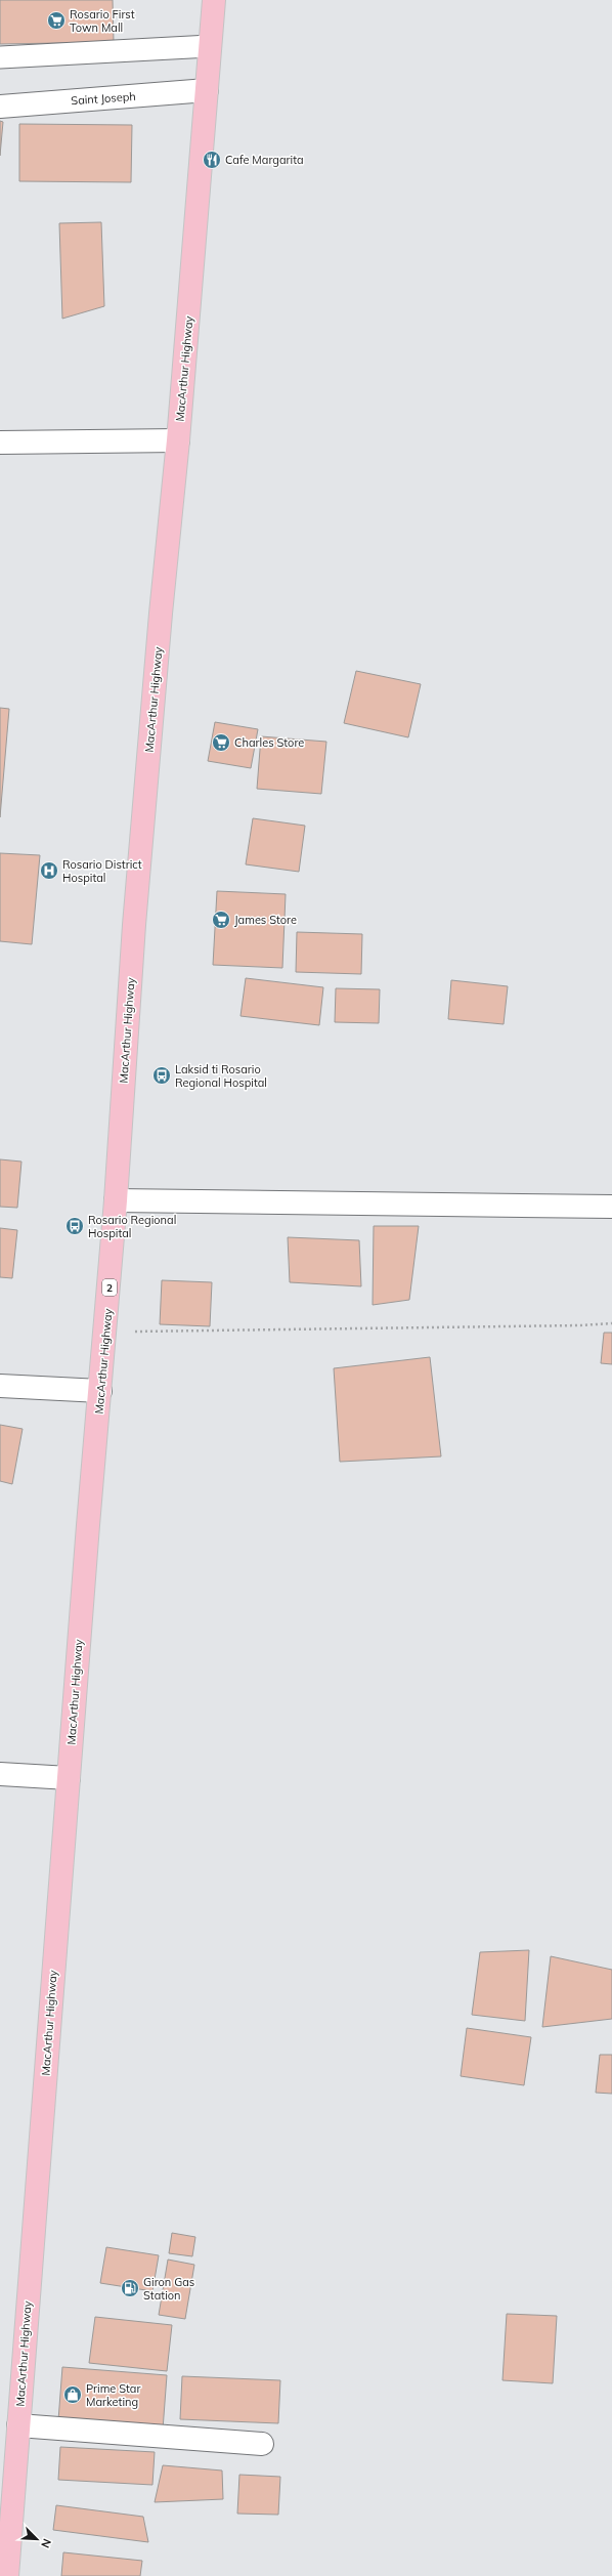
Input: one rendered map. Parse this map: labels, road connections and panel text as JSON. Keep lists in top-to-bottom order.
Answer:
{
  "streets": {
    "highway": ["MacArthur Highway", "2"],
    "street": ["Saint Joseph"]
  },
  "crossings": [
    ["Saint Joseph", "MacArthur Highway"]
  ],
  "places": {
    "supermarket": ["Rosario First Town Mall", "Charles Store", "James Store"],
    "restaurant": ["Cafe Margarita"],
    "hospital": ["Rosario District Hospital"],
    "bus stop": ["Laksid ti Rosario Regional Hospital", "Rosario Regional Hospital"],
    "fuel station": ["Giron Gas Station"],
    "shop": ["Prime Star Marketing"]
  },
  "north": "bottom right"
}
